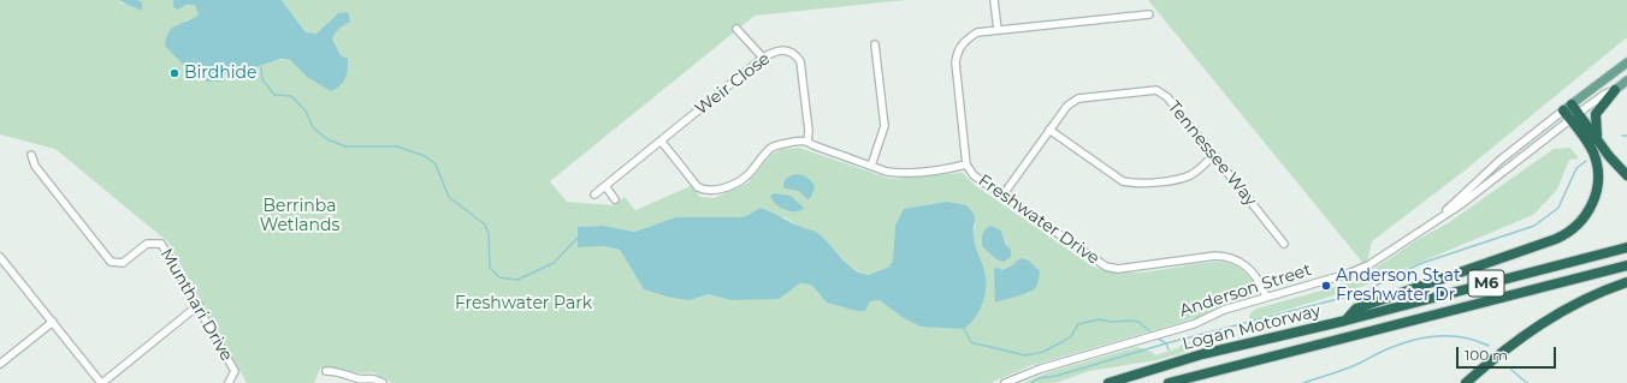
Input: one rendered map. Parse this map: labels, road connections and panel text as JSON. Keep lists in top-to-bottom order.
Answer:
{
  "streets": {
    "highway": ["M6", "Logan Motorway"],
    "main road": ["Anderson Street"],
    "street": [
      "Weir Close",
      "Tennessee Way",
      "Freshwater Drive",
      "Munthari Drive"
    ]
  },
  "crossings": [
    ["Tennessee Way", "Freshwater Drive"],
    ["Freshwater Drive", "Anderson Street"]
  ],
  "parks": ["Berrinba Wetlands", "Freshwater Park"],
  "places": ["Birdhide", "Anderson St at Freshwater Dr"],
  "scale_bar": "100 m"
}
